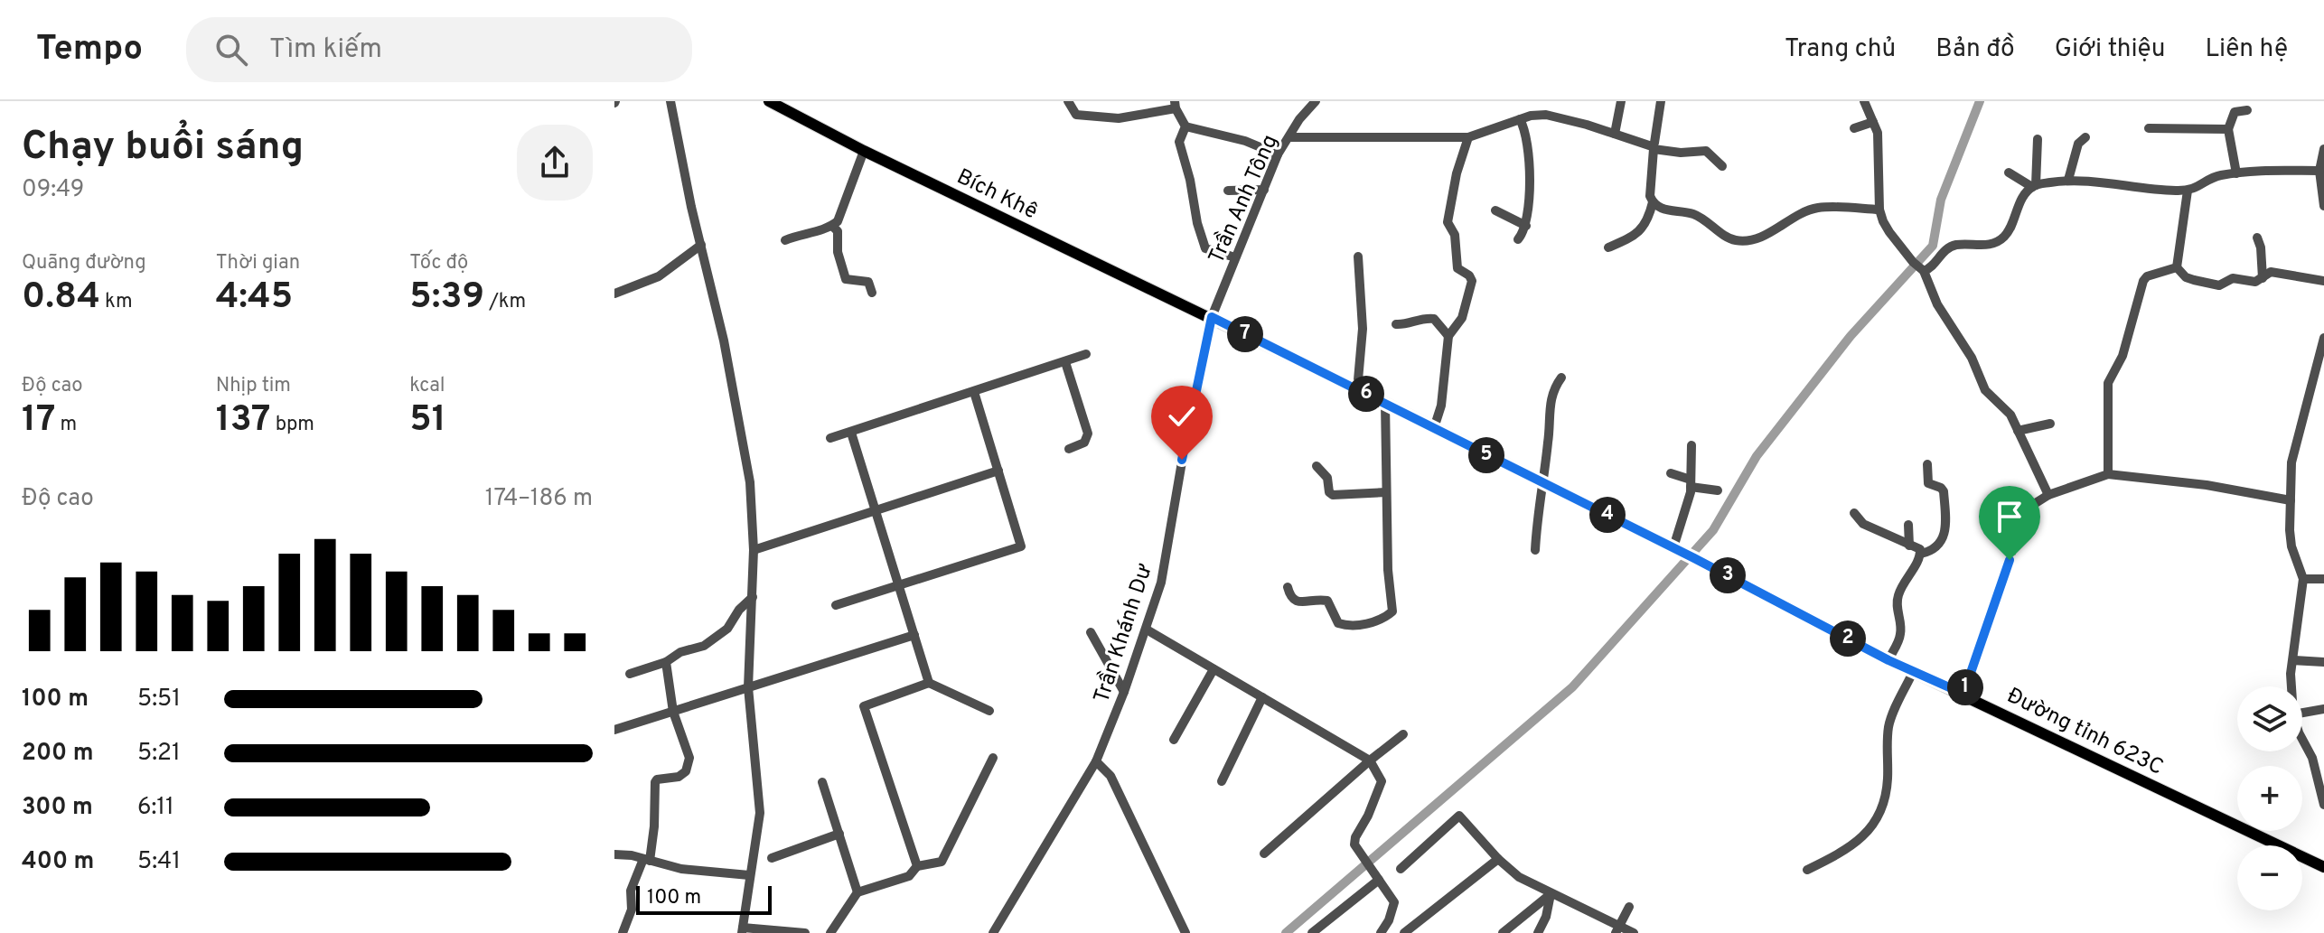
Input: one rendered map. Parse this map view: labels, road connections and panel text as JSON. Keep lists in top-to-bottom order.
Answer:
{
  "streets": {
    "main road": ["Bích Khê", "Đường tỉnh 623C"],
    "street": ["Trần Anh Tông", "Trần Khánh Dư"]
  },
  "crossings": [
    ["Bích Khê", "Trần Anh Tông"],
    ["Bích Khê", "Trần Khánh Dư"],
    ["Bích Khê", "Đường tỉnh 623C"],
    ["Trần Anh Tông", "Trần Khánh Dư"],
    ["Trần Anh Tông", "Đường tỉnh 623C"],
    ["Trần Khánh Dư", "Đường tỉnh 623C"]
  ],
  "scale_bar": "100 m",
  "page": {
    "header": "Tempo",
    "search": "Tìm kiếm",
    "nav": [
      "Trang chủ",
      "Bản đồ",
      "Giới thiệu",
      "Liên hệ"
    ],
    "heading": ["Chạy buổi sáng", "09:49"],
    "stats": [
      ["Quãng đường", "0.84 km"],
      ["Thời gian", "4:45"],
      ["Tốc độ", "5:39 /km"],
      ["Độ cao", "17 m"],
      ["Nhịp tim", "137 bpm"],
      ["kcal", "51"]
    ],
    "pins": [
      "7",
      "6",
      "5",
      "4",
      "3",
      "2",
      "1"
    ],
    "chart": ["Độ cao", "174–186 m"],
    "list": [
      {
        "name": "100 m",
        "note": "5:51"
      },
      {
        "name": "200 m",
        "note": "5:21"
      },
      {
        "name": "300 m",
        "note": "6:11"
      },
      {
        "name": "400 m",
        "note": "5:41"
      }
    ],
    "map_buttons": ["+", "−"],
    "scale": "100 m"
  }
}
